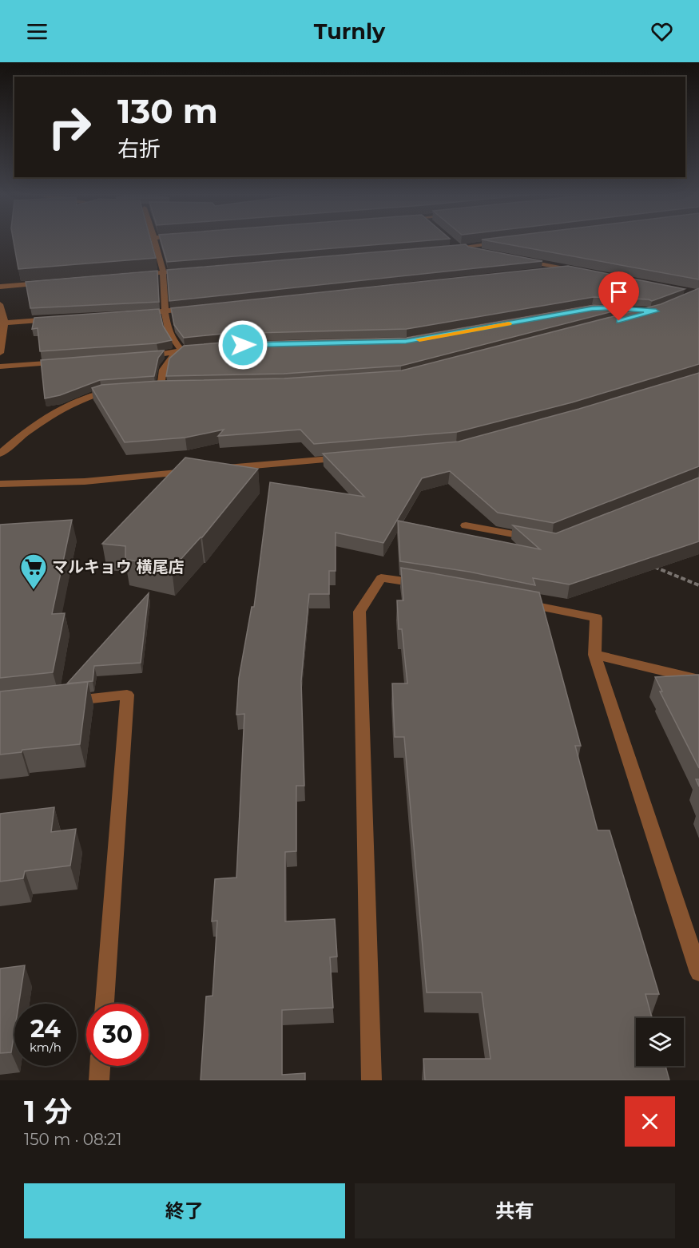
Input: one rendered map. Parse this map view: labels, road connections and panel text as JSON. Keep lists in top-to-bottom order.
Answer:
{
  "places": {
    "supermarket": ["マルキョウ 横尾店"]
  },
  "page": {
    "header": "Turnly",
    "turn": ["130 m", "右折"],
    "speed": "24 km/h",
    "limit": "30",
    "heading": ["1 分", "150 m · 08:21"],
    "buttons": ["終了", "共有"]
  }
}
